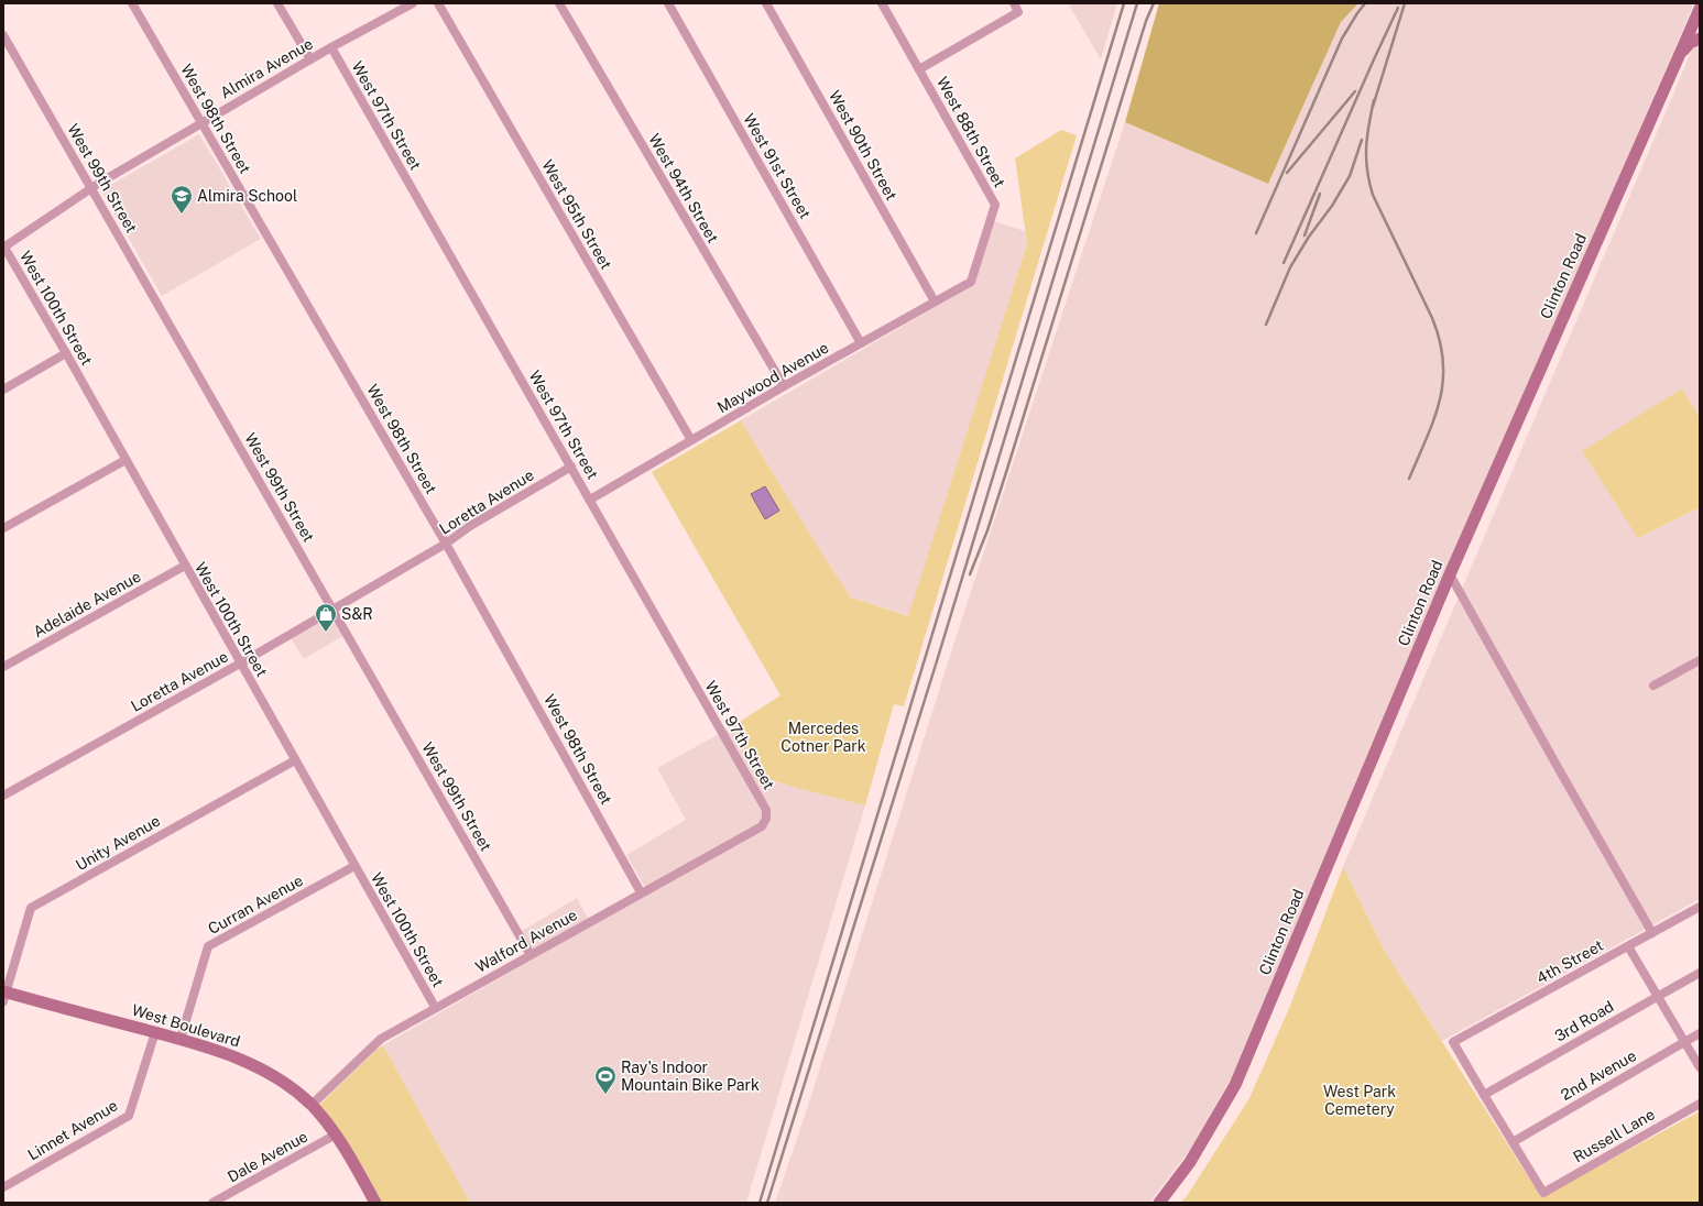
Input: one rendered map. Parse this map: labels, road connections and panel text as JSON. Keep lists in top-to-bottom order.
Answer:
{
  "streets": {
    "street": [
      "Almira Avenue",
      "West 97th Street",
      "West 98th Street",
      "West 88th Street",
      "West 90th Street",
      "West 91st Street",
      "West 99th Street",
      "West 94th Street",
      "West 95th Street",
      "Clinton Road",
      "West 100th Street",
      "Maywood Avenue",
      "Loretta Avenue",
      "Adelaide Avenue",
      "Unity Avenue",
      "Curran Avenue",
      "Walford Avenue",
      "4th Street",
      "3rd Road",
      "West Boulevard",
      "2nd Avenue",
      "Linnet Avenue",
      "Russell Lane",
      "Dale Avenue"
    ]
  },
  "crossings": [
    ["Almira Avenue", "West 97th Street"],
    ["Almira Avenue", "West 98th Street"],
    ["Almira Avenue", "West 99th Street"],
    ["Almira Avenue", "West 100th Street"],
    ["West 97th Street", "Maywood Avenue"],
    ["West 97th Street", "Loretta Avenue"],
    ["West 97th Street", "Walford Avenue"],
    ["West 98th Street", "Loretta Avenue"],
    ["West 98th Street", "Walford Avenue"],
    ["West 88th Street", "Maywood Avenue"],
    ["West 90th Street", "Maywood Avenue"],
    ["West 91st Street", "Maywood Avenue"],
    ["West 99th Street", "Loretta Avenue"],
    ["West 99th Street", "Walford Avenue"],
    ["West 94th Street", "Maywood Avenue"],
    ["West 95th Street", "Maywood Avenue"],
    ["West 100th Street", "Loretta Avenue"],
    ["West 100th Street", "Adelaide Avenue"],
    ["West 100th Street", "Unity Avenue"],
    ["West 100th Street", "Curran Avenue"],
    ["West 100th Street", "Walford Avenue"],
    ["Unity Avenue", "West Boulevard"],
    ["Curran Avenue", "West Boulevard"],
    ["Walford Avenue", "West Boulevard"],
    ["4th Street", "3rd Road"],
    ["West Boulevard", "Linnet Avenue"],
    ["West Boulevard", "Dale Avenue"],
    ["2nd Avenue", "Russell Lane"]
  ],
  "parks": ["Mercedes Cotner Park", "West Park Cemetery"],
  "places": {
    "school or university": ["Almira School"],
    "shop": ["S&R"],
    "sports": ["Ray's Indoor Mountain Bike Park"]
  }
}
